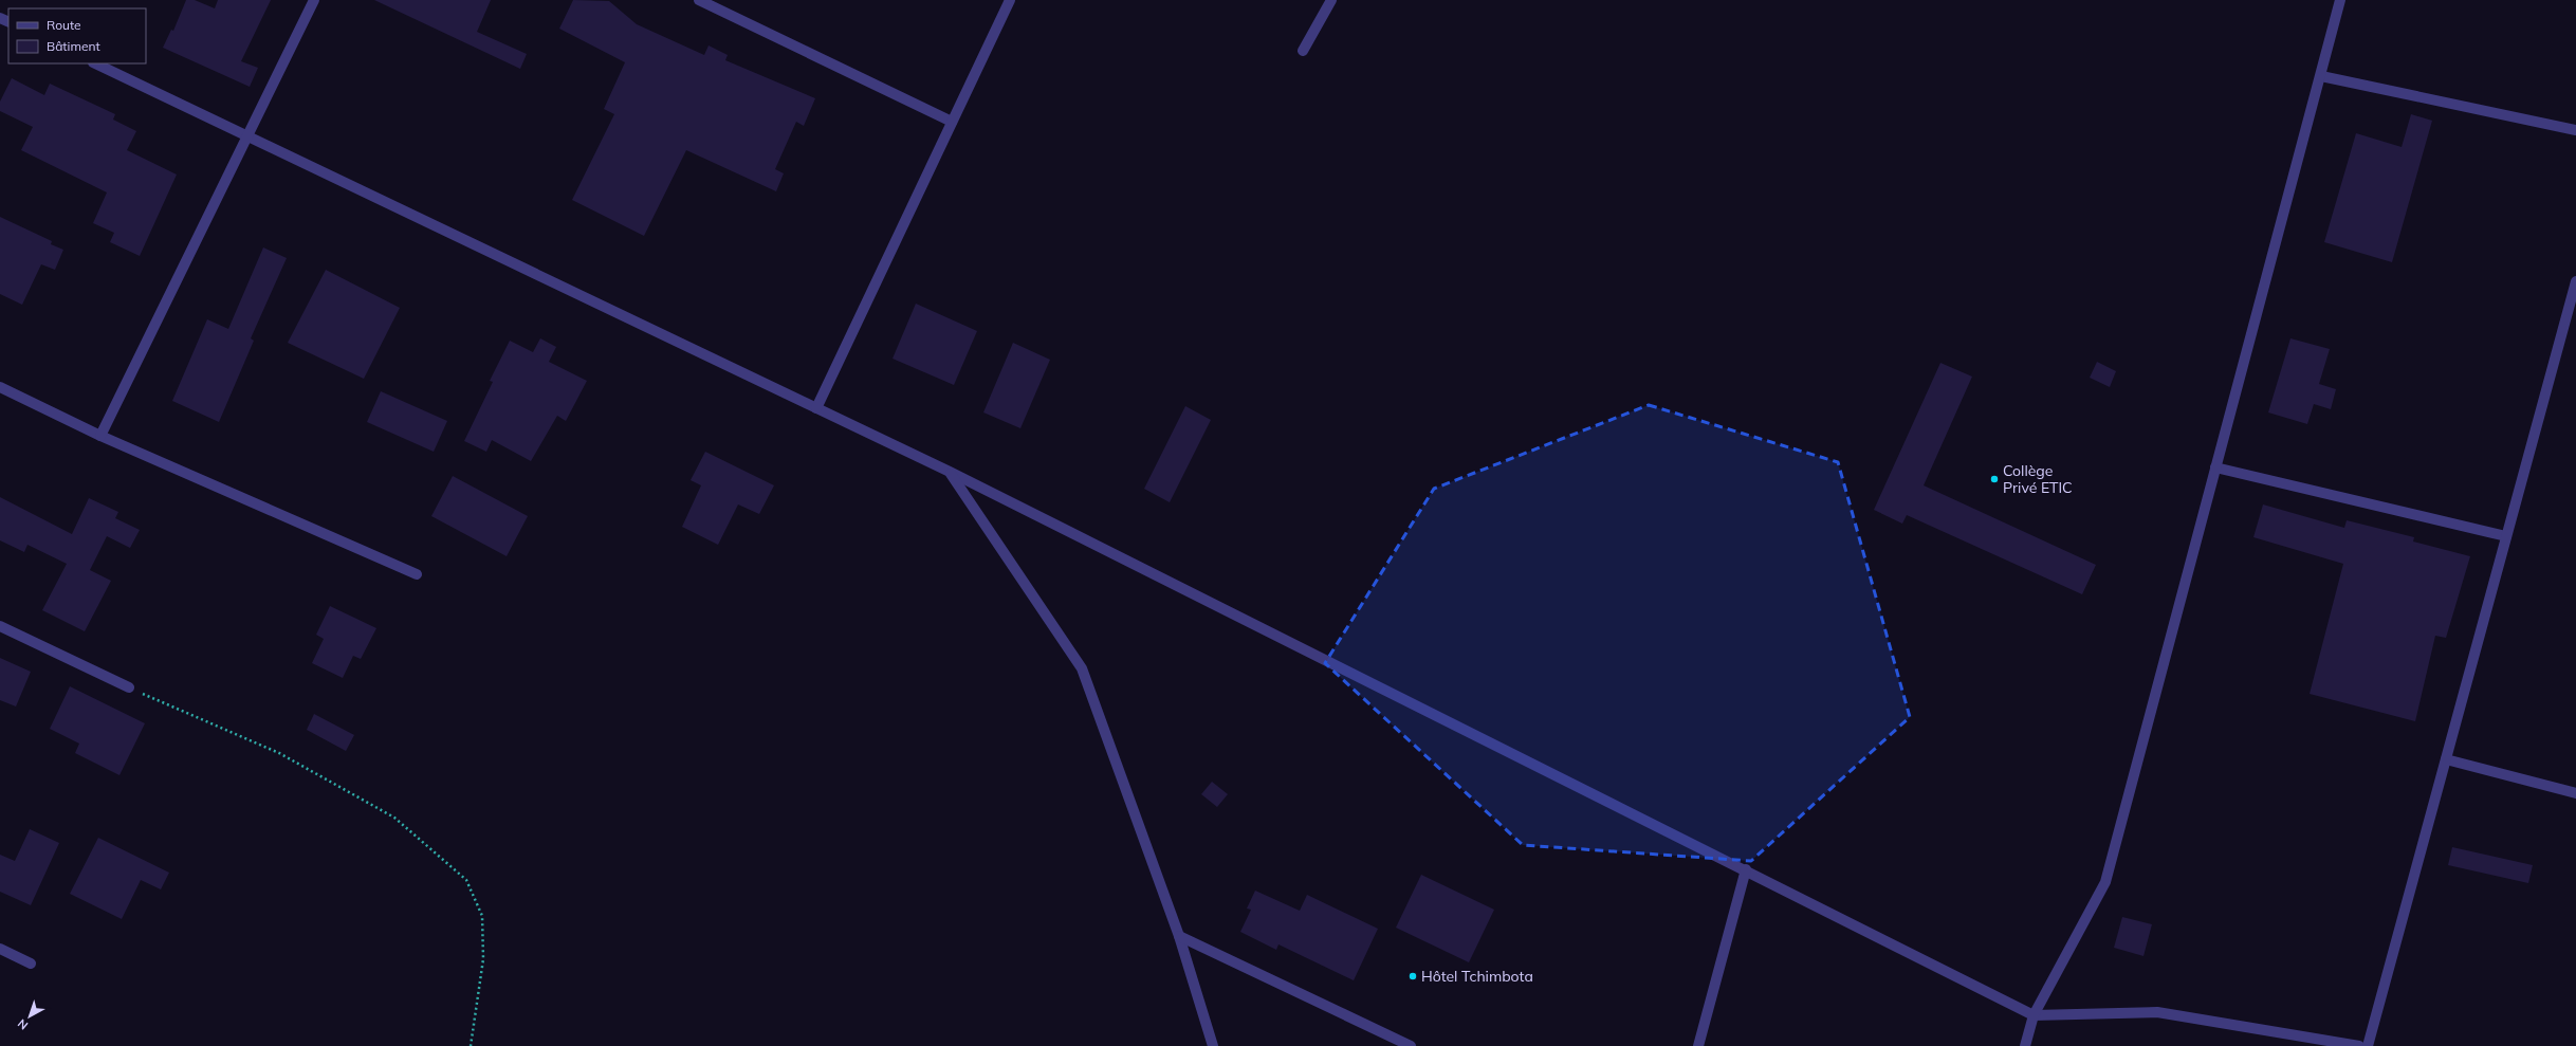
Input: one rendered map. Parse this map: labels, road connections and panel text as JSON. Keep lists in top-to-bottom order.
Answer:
{
  "places": ["Collège Privé ETIC", "Hôtel Tchimbota"],
  "legend": ["Route", "Bâtiment"],
  "north": "bottom left"
}
